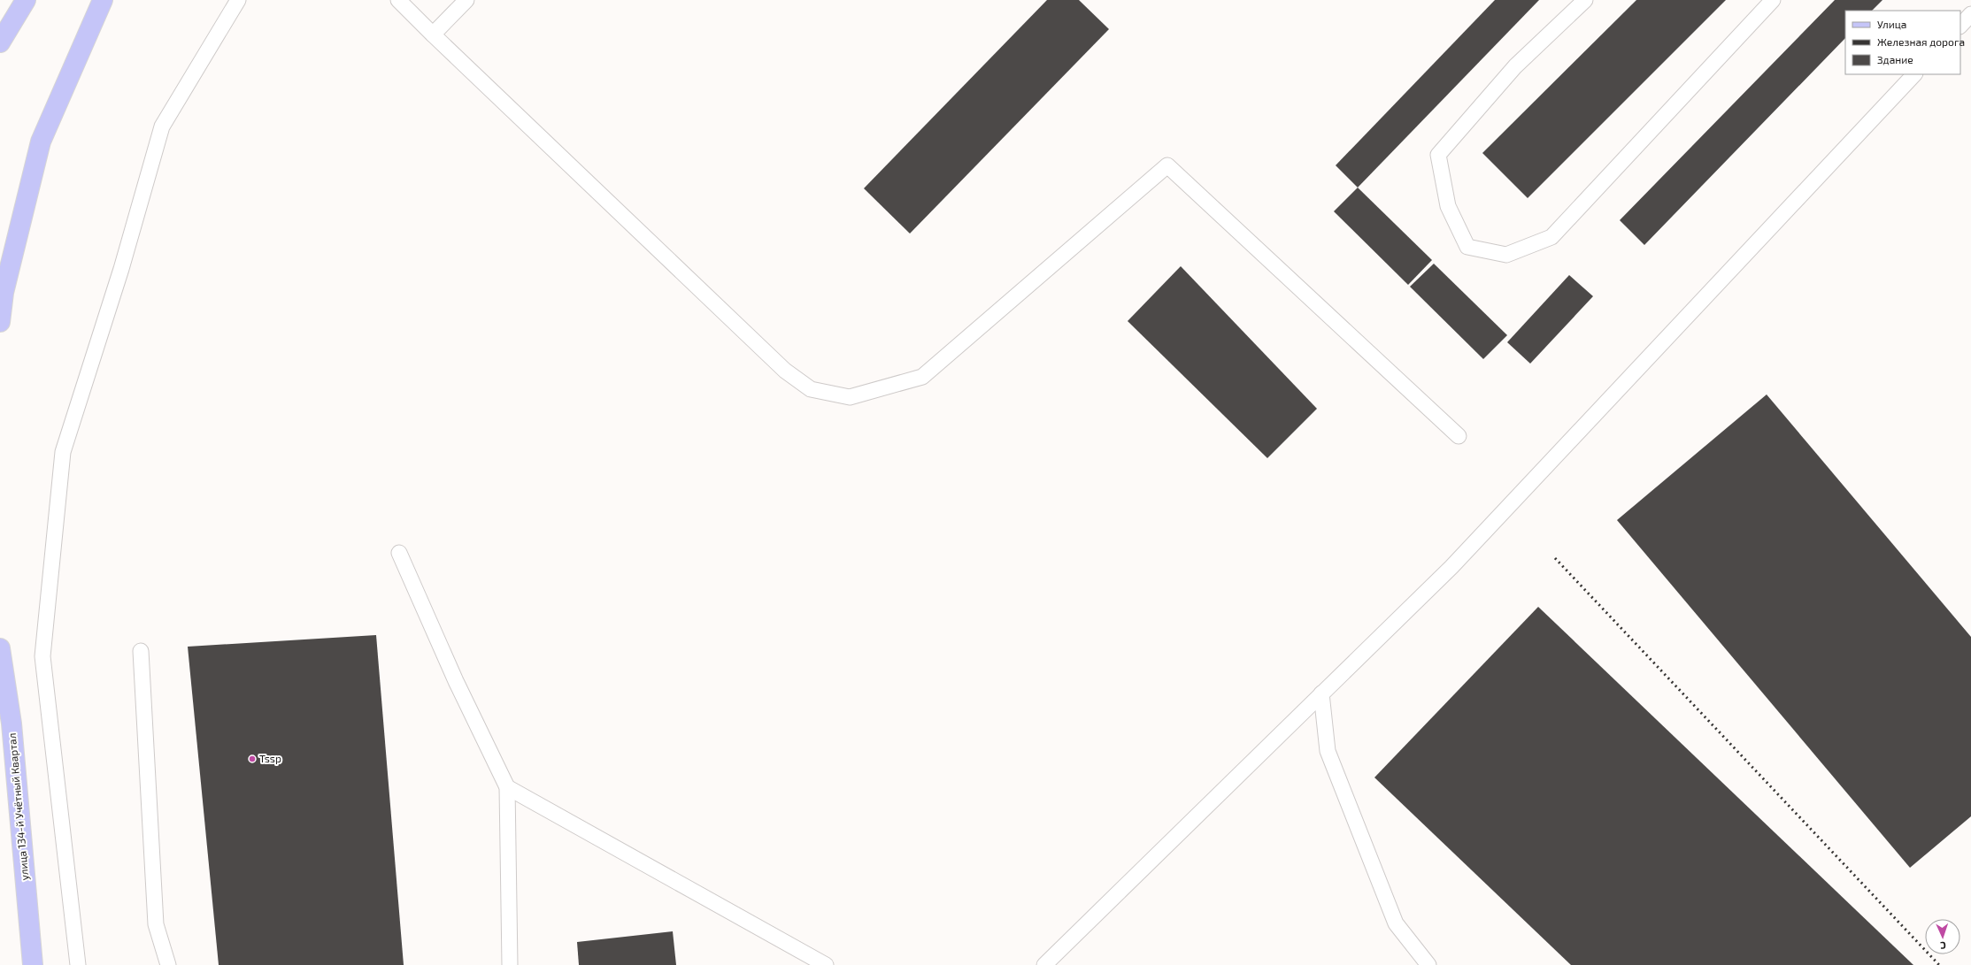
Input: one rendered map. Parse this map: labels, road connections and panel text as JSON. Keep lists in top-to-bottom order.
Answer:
{
  "streets": {
    "main road": ["улица 134-й Учётный Квартал"]
  },
  "places": ["Tssp"],
  "legend": ["Улица", "Железная дорога", "Здание"],
  "north": "bottom"
}
